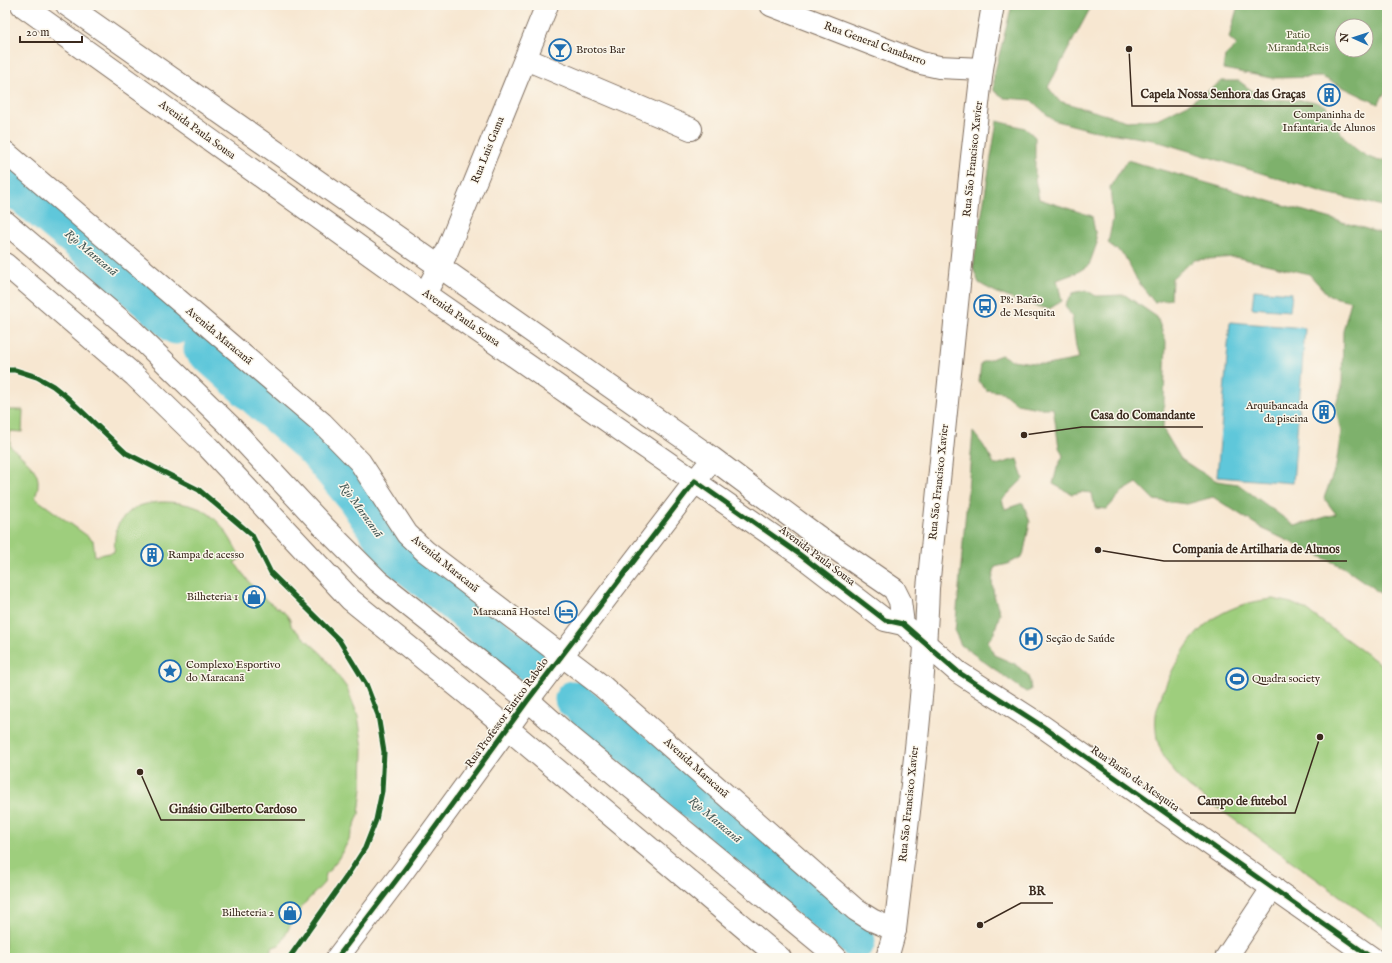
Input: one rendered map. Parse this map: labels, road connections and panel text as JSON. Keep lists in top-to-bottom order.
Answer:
{
  "streets": {
    "street": [
      "Rua General Canabarro",
      "Avenida Paula Sousa",
      "Rua Luis Gama",
      "Rua São Francisco Xavier",
      "Avenida Maracanã",
      "Rua Professor Eurico Rabelo",
      "Rua Barão de Mesquita"
    ]
  },
  "crossings": [
    ["Rua General Canabarro", "Rua São Francisco Xavier"],
    ["Avenida Paula Sousa", "Rua Luis Gama"],
    ["Avenida Paula Sousa", "Rua São Francisco Xavier"],
    ["Avenida Paula Sousa", "Rua Professor Eurico Rabelo"],
    ["Avenida Paula Sousa", "Rua Barão de Mesquita"],
    ["Rua São Francisco Xavier", "Avenida Maracanã"],
    ["Rua São Francisco Xavier", "Rua Barão de Mesquita"],
    ["Avenida Maracanã", "Rua Professor Eurico Rabelo"]
  ],
  "water": ["Rio Maracanã"],
  "parks": ["Patio Miranda Reis"],
  "places": {
    "other": [
      "Capela Nossa Senhora das Graças",
      "Casa do Comandante",
      "Compania de Artilharia de Alunos",
      "Campo de futebol",
      "Ginásio Gilberto Cardoso",
      "BR"
    ],
    "bar": ["Brotos Bar"],
    "building": ["Companinha de Infantaria de Alunos", "Arquibancada da piscina", "Rampa de acesso"],
    "bus stop": ["P8: Barão de Mesquita"],
    "shop": ["Bilheteria 1", "Bilheteria 2"],
    "hotel": ["Maracanã Hostel"],
    "hospital": ["Seção de Saúde"],
    "place": ["Complexo Esportivo do Maracanã"],
    "sports": ["Quadra society"]
  },
  "scale_bar": "20 m",
  "north": "left"
}
